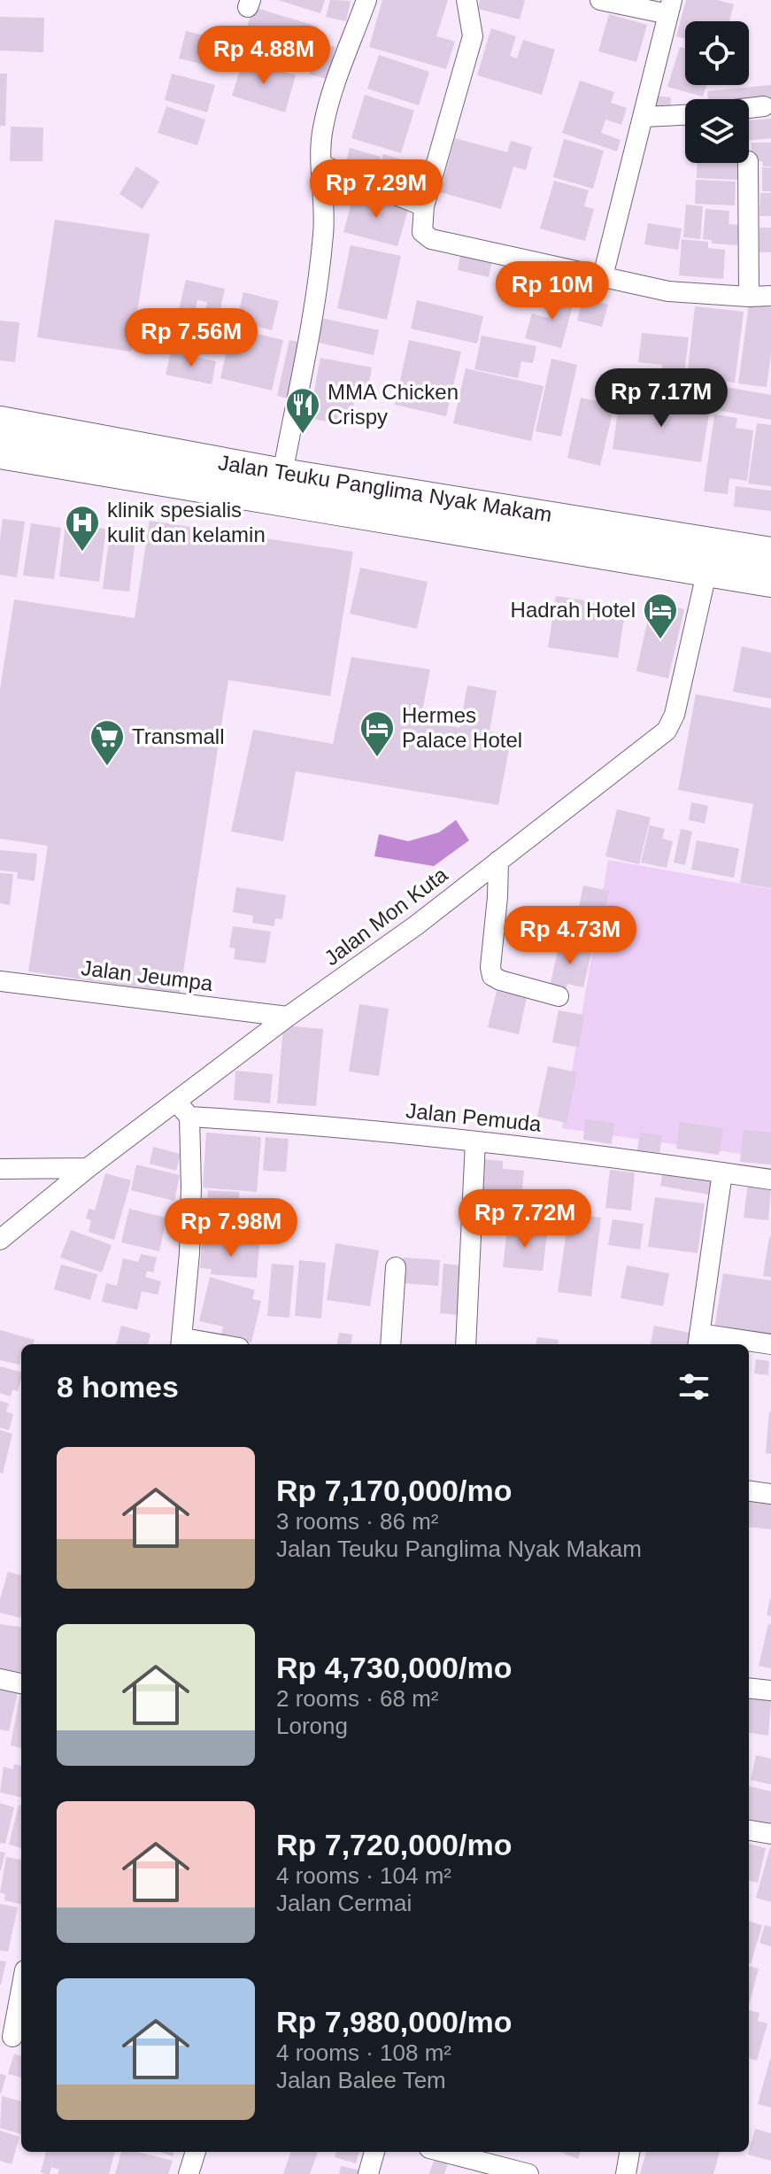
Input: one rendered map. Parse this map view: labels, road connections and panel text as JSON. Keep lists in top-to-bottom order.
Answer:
{
  "streets": {
    "main road": ["Jalan Teuku Panglima Nyak Makam"],
    "street": ["Jalan Mon Kuta", "Jalan Jeumpa", "Jalan Pemuda"]
  },
  "crossings": [
    ["Jalan Teuku Panglima Nyak Makam", "Jalan Mon Kuta"],
    ["Jalan Mon Kuta", "Jalan Jeumpa"],
    ["Jalan Mon Kuta", "Jalan Pemuda"]
  ],
  "places": {
    "restaurant": ["MMA Chicken Crispy"],
    "hospital": ["klinik spesialis kulit dan kelamin"],
    "hotel": ["Hadrah Hotel", "Hermes Palace Hotel"],
    "supermarket": ["Transmall"]
  },
  "page": {
    "price": [
      "Rp 4.88M",
      "Rp 7.29M",
      "Rp 10M",
      "Rp 7.56M",
      "Rp 7.17M",
      "Rp 4.73M",
      "Rp 7.72M",
      "Rp 7.98M"
    ],
    "heading": "8 homes",
    "list": [
      {
        "name": "Rp 7,170,000/mo",
        "note": "3 rooms · 86 m² · Jalan Teuku Panglima Nyak Makam"
      },
      {
        "name": "Rp 4,730,000/mo",
        "note": "2 rooms · 68 m² · Lorong"
      },
      {
        "name": "Rp 7,720,000/mo",
        "note": "4 rooms · 104 m² · Jalan Cermai"
      },
      {
        "name": "Rp 7,980,000/mo",
        "note": "4 rooms · 108 m² · Jalan Balee Tem"
      }
    ]
  }
}
